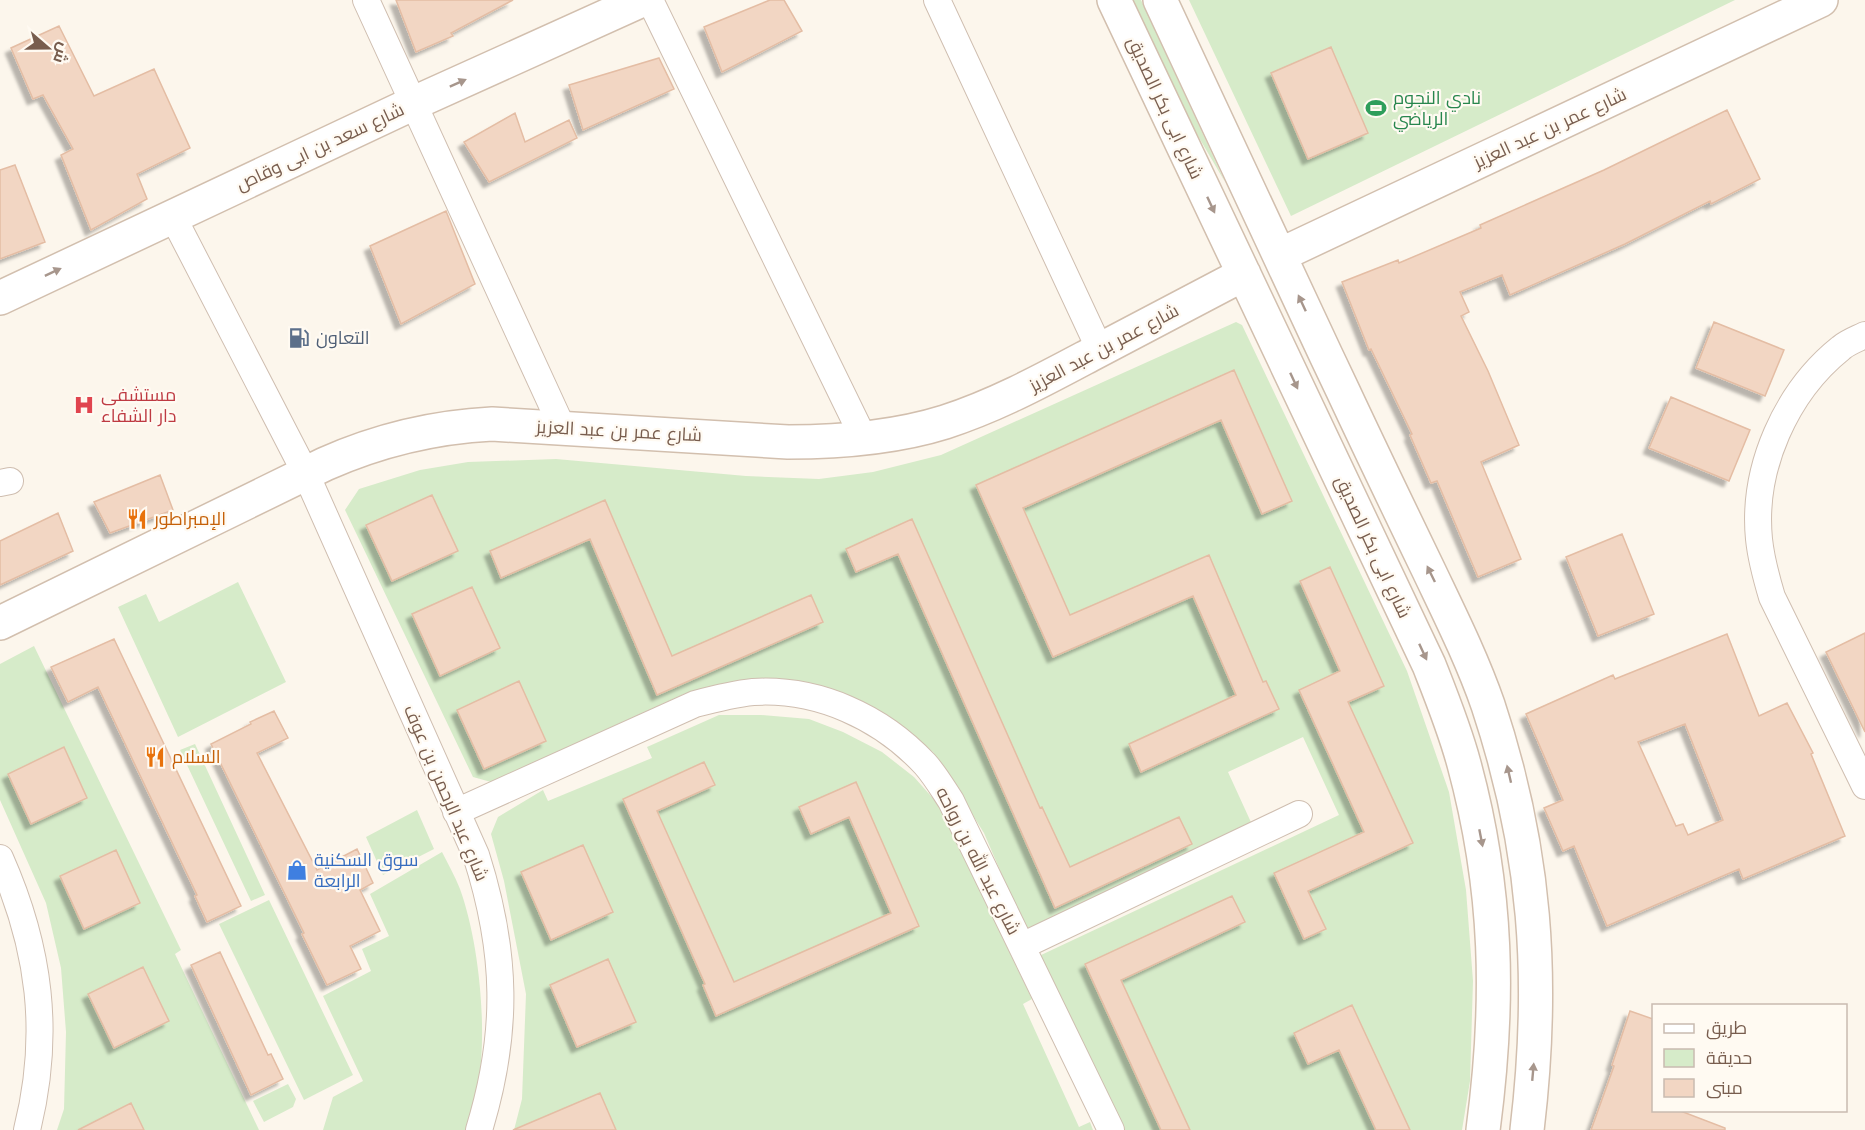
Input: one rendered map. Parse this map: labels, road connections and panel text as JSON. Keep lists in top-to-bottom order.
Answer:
{
  "streets": {
    "street": [
      "شارع ابى بكر الصديق",
      "شارع عمر بن عبد العزيز",
      "شارع سعد بن ابى وقاص",
      "شارع عبد الرحمن بن عوف",
      "شارع عبد الله بن رواحه"
    ]
  },
  "crossings": [
    ["شارع ابى بكر الصديق", "شارع عمر بن عبد العزيز"],
    ["شارع عمر بن عبد العزيز", "شارع عبد الرحمن بن عوف"],
    ["شارع سعد بن ابى وقاص", "شارع عبد الرحمن بن عوف"],
    ["شارع عبد الرحمن بن عوف", "شارع عبد الله بن رواحه"]
  ],
  "one_way": ["شارع سعد بن ابى وقاص"],
  "places": {
    "sports": ["نادي النجوم الرياضي"],
    "fuel station": ["التعاون"],
    "hospital": ["مستشفى دار الشفاء"],
    "restaurant": ["الإمبراطور", "السلام"],
    "shop": ["سوق السكنية الرابعة"]
  },
  "legend": ["طريق", "حديقة", "مبنى"],
  "north": "right"
}
